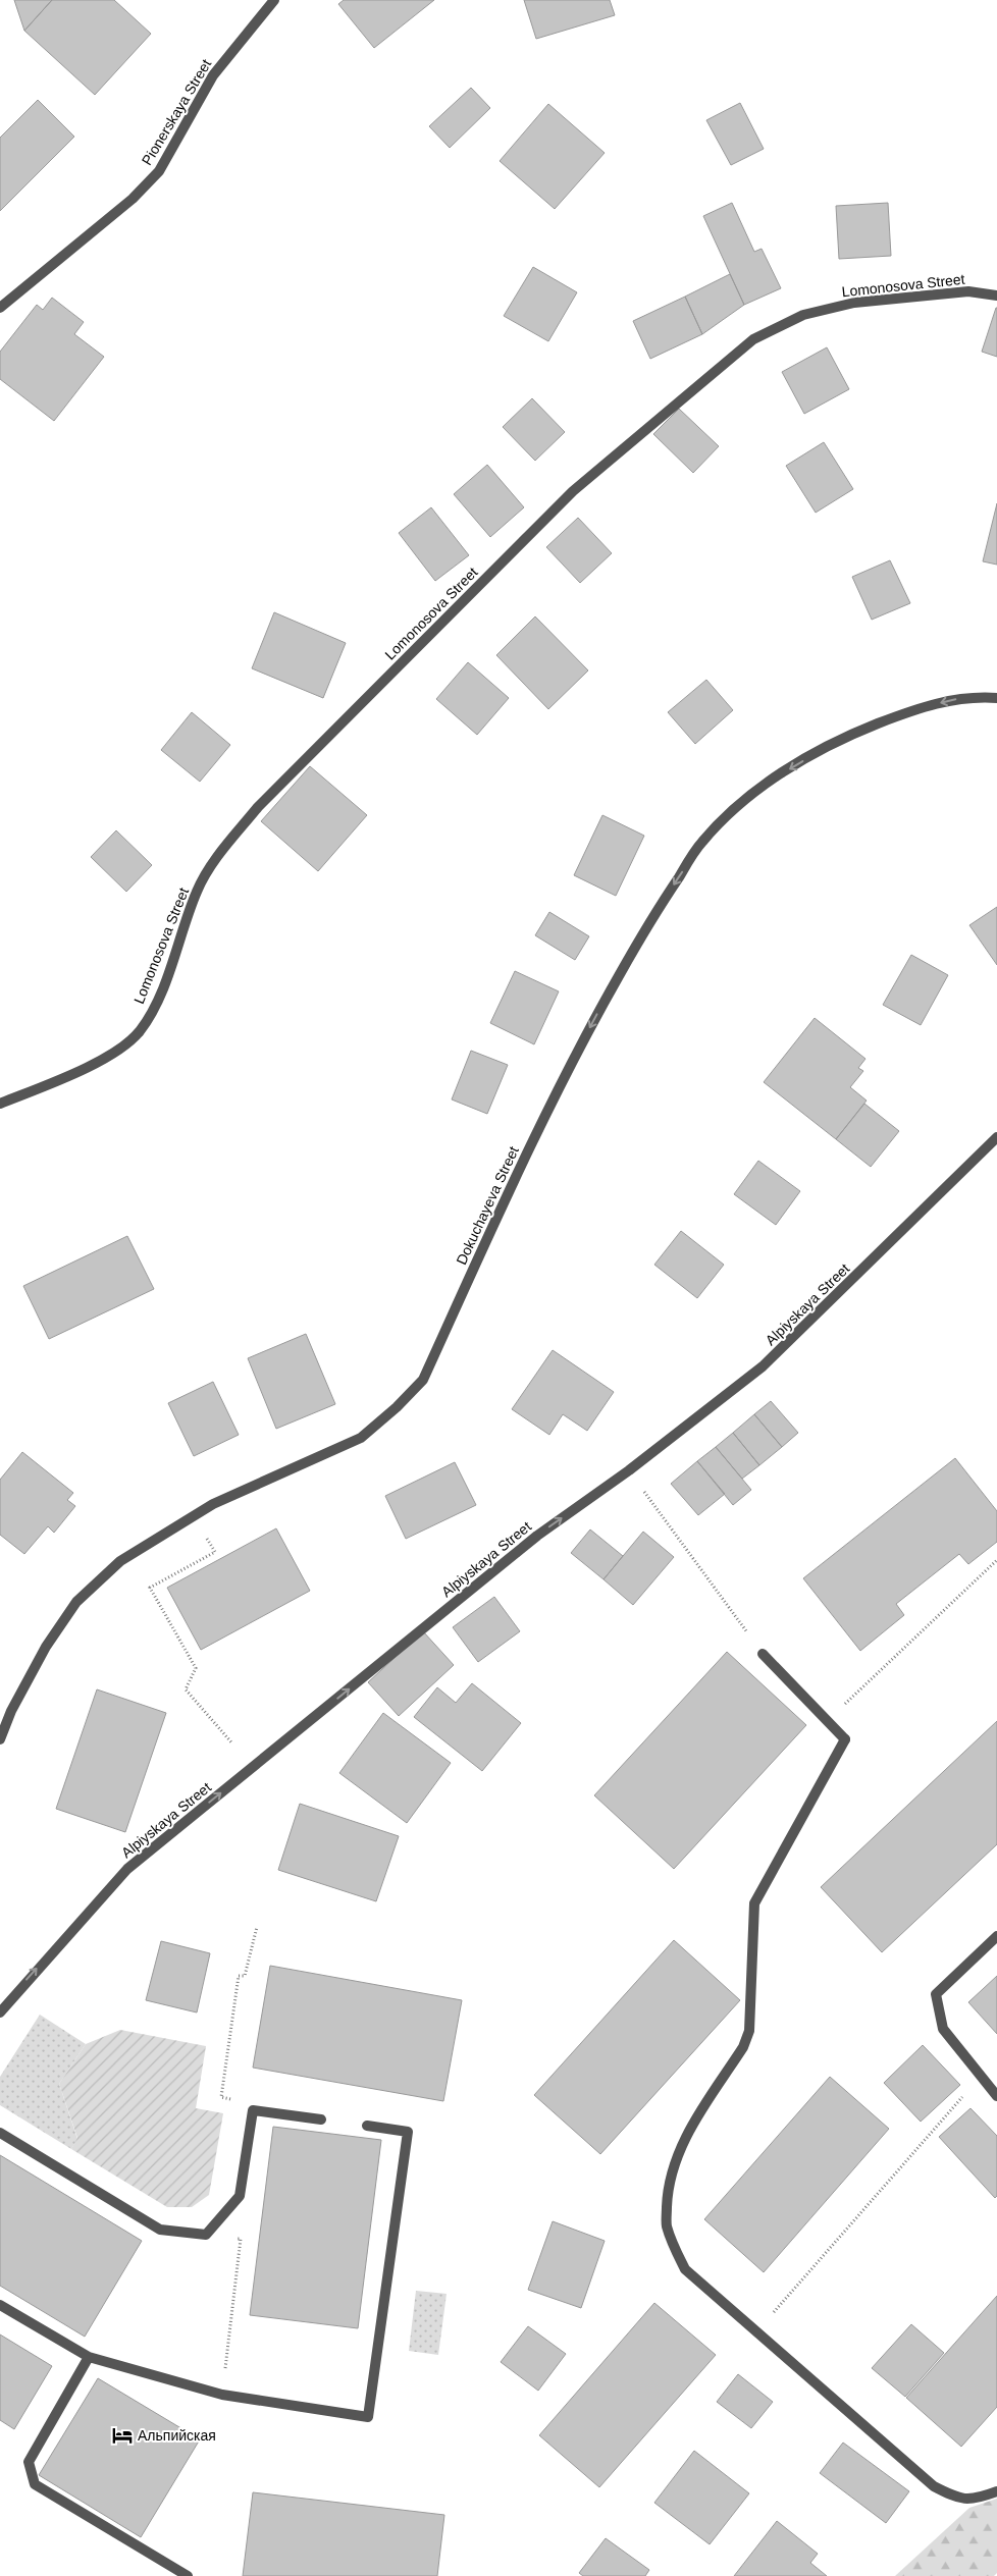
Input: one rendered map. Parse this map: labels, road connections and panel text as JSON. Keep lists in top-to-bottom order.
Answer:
{
  "streets": {
    "street": [
      "Pionerskaya Street",
      "Lomonosova Street",
      "Dokuchayeva Street",
      "Alpiyskaya Street"
    ]
  },
  "one_way": ["Dokuchayeva Street", "Alpiyskaya Street"],
  "places": {
    "hotel": ["Альпийская"]
  }
}
